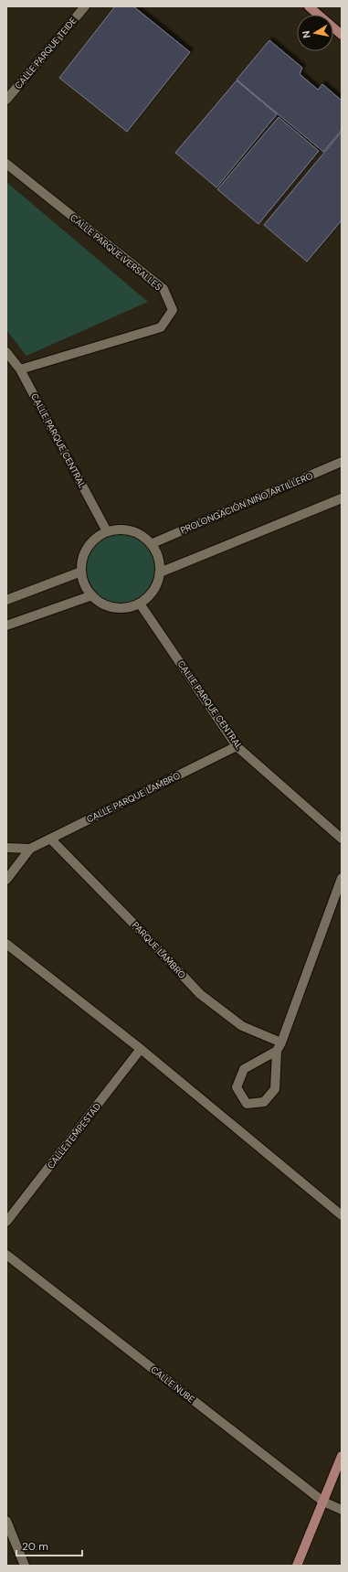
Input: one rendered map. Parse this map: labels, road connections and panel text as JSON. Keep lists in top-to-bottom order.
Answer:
{
  "streets": {
    "street": [
      "CALLE PARQUE TEIDE",
      "CALLE PARQUE VERSALLES",
      "CALLE PARQUE CENTRAL",
      "PROLONGACIÓN NIÑO ARTILLERO",
      "CALLE PARQUE LAMBRO",
      "PARQUE LAMBRO",
      "CALLE TEMPESTAD",
      "CALLE NUBE"
    ]
  },
  "crossings": [
    ["CALLE PARQUE VERSALLES", "CALLE PARQUE CENTRAL"],
    ["CALLE PARQUE CENTRAL", "PROLONGACIÓN NIÑO ARTILLERO"],
    ["CALLE PARQUE CENTRAL", "CALLE PARQUE LAMBRO"],
    ["CALLE PARQUE LAMBRO", "PARQUE LAMBRO"]
  ],
  "scale_bar": "20 m",
  "north": "left"
}
